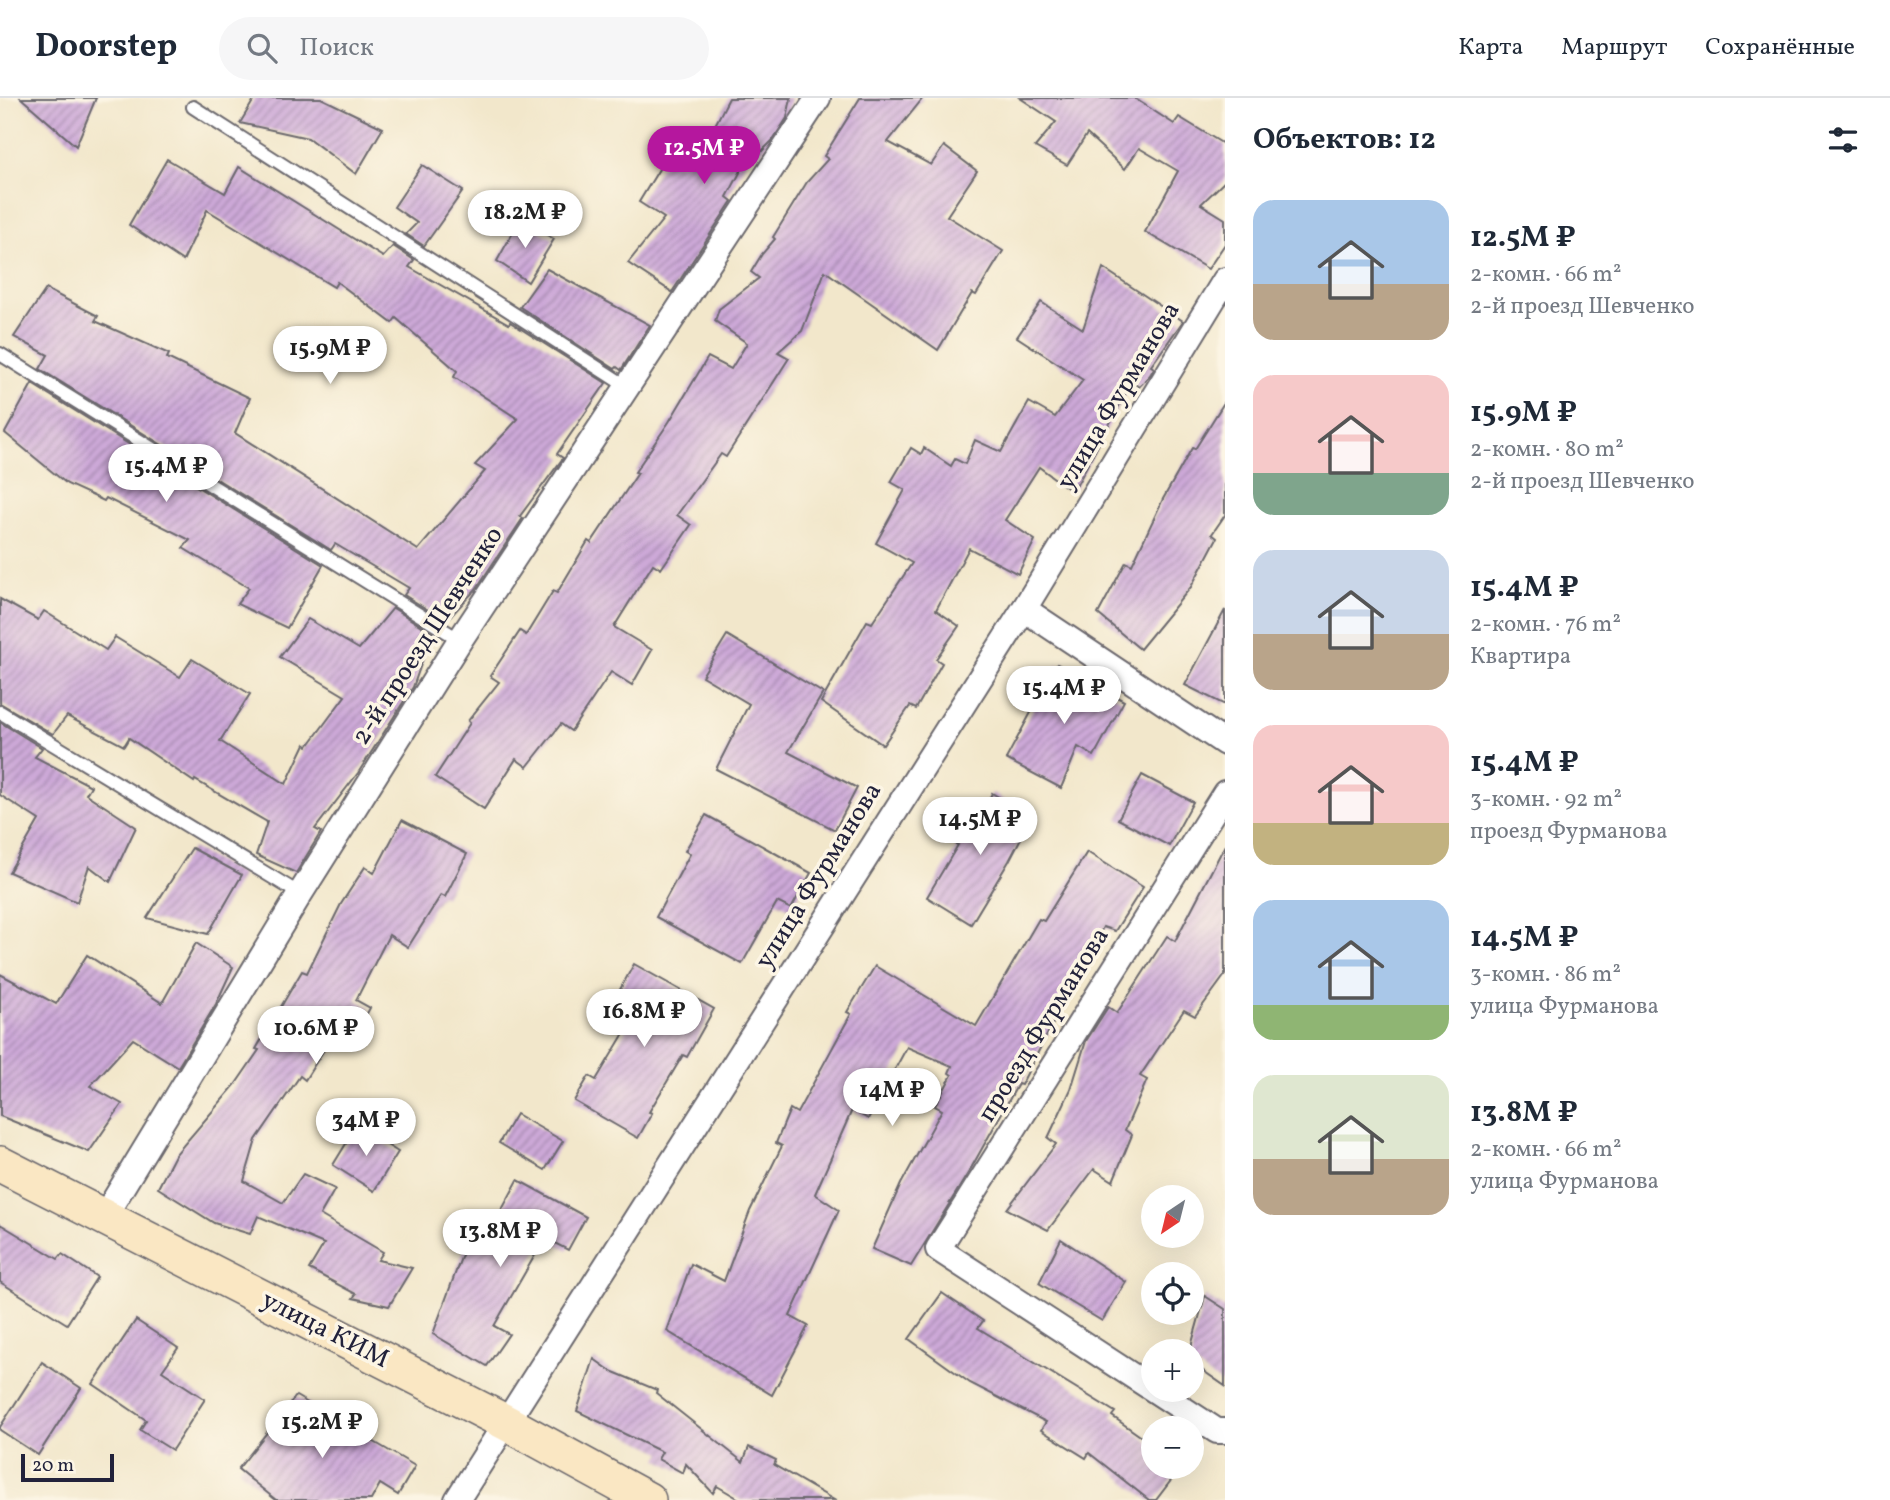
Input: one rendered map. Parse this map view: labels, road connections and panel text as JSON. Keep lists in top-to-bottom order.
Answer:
{
  "streets": {
    "street": [
      "улица Фурманова",
      "2-й проезд Шевченко",
      "проезд Фурманова",
      "улица КИМ"
    ]
  },
  "crossings": [
    ["улица Фурманова", "улица КИМ"],
    ["2-й проезд Шевченко", "улица КИМ"]
  ],
  "scale_bar": "20 m",
  "north": "bottom left",
  "page": {
    "header": "Doorstep",
    "search": "Поиск",
    "nav": ["Карта", "Маршрут", "Сохранённые"],
    "heading": "Объектов: 12",
    "price": [
      "12.5M ₽",
      "18.2M ₽",
      "15.9M ₽",
      "15.4M ₽",
      "15.4M ₽",
      "14.5M ₽",
      "16.8M ₽",
      "10.6M ₽",
      "14M ₽",
      "34M ₽",
      "13.8M ₽",
      "15.2M ₽"
    ],
    "list": [
      {
        "name": "12.5M ₽",
        "note": "2-комн. · 66 m² · 2-й проезд Шевченко"
      },
      {
        "name": "15.9M ₽",
        "note": "2-комн. · 80 m² · 2-й проезд Шевченко"
      },
      {
        "name": "15.4M ₽",
        "note": "2-комн. · 76 m² · Квартира"
      },
      {
        "name": "15.4M ₽",
        "note": "3-комн. · 92 m² · проезд Фурманова"
      },
      {
        "name": "14.5M ₽",
        "note": "3-комн. · 86 m² · улица Фурманова"
      },
      {
        "name": "13.8M ₽",
        "note": "2-комн. · 66 m² · улица Фурманова"
      }
    ],
    "map_buttons": ["+", "−"],
    "scale": "20 m"
  }
}
